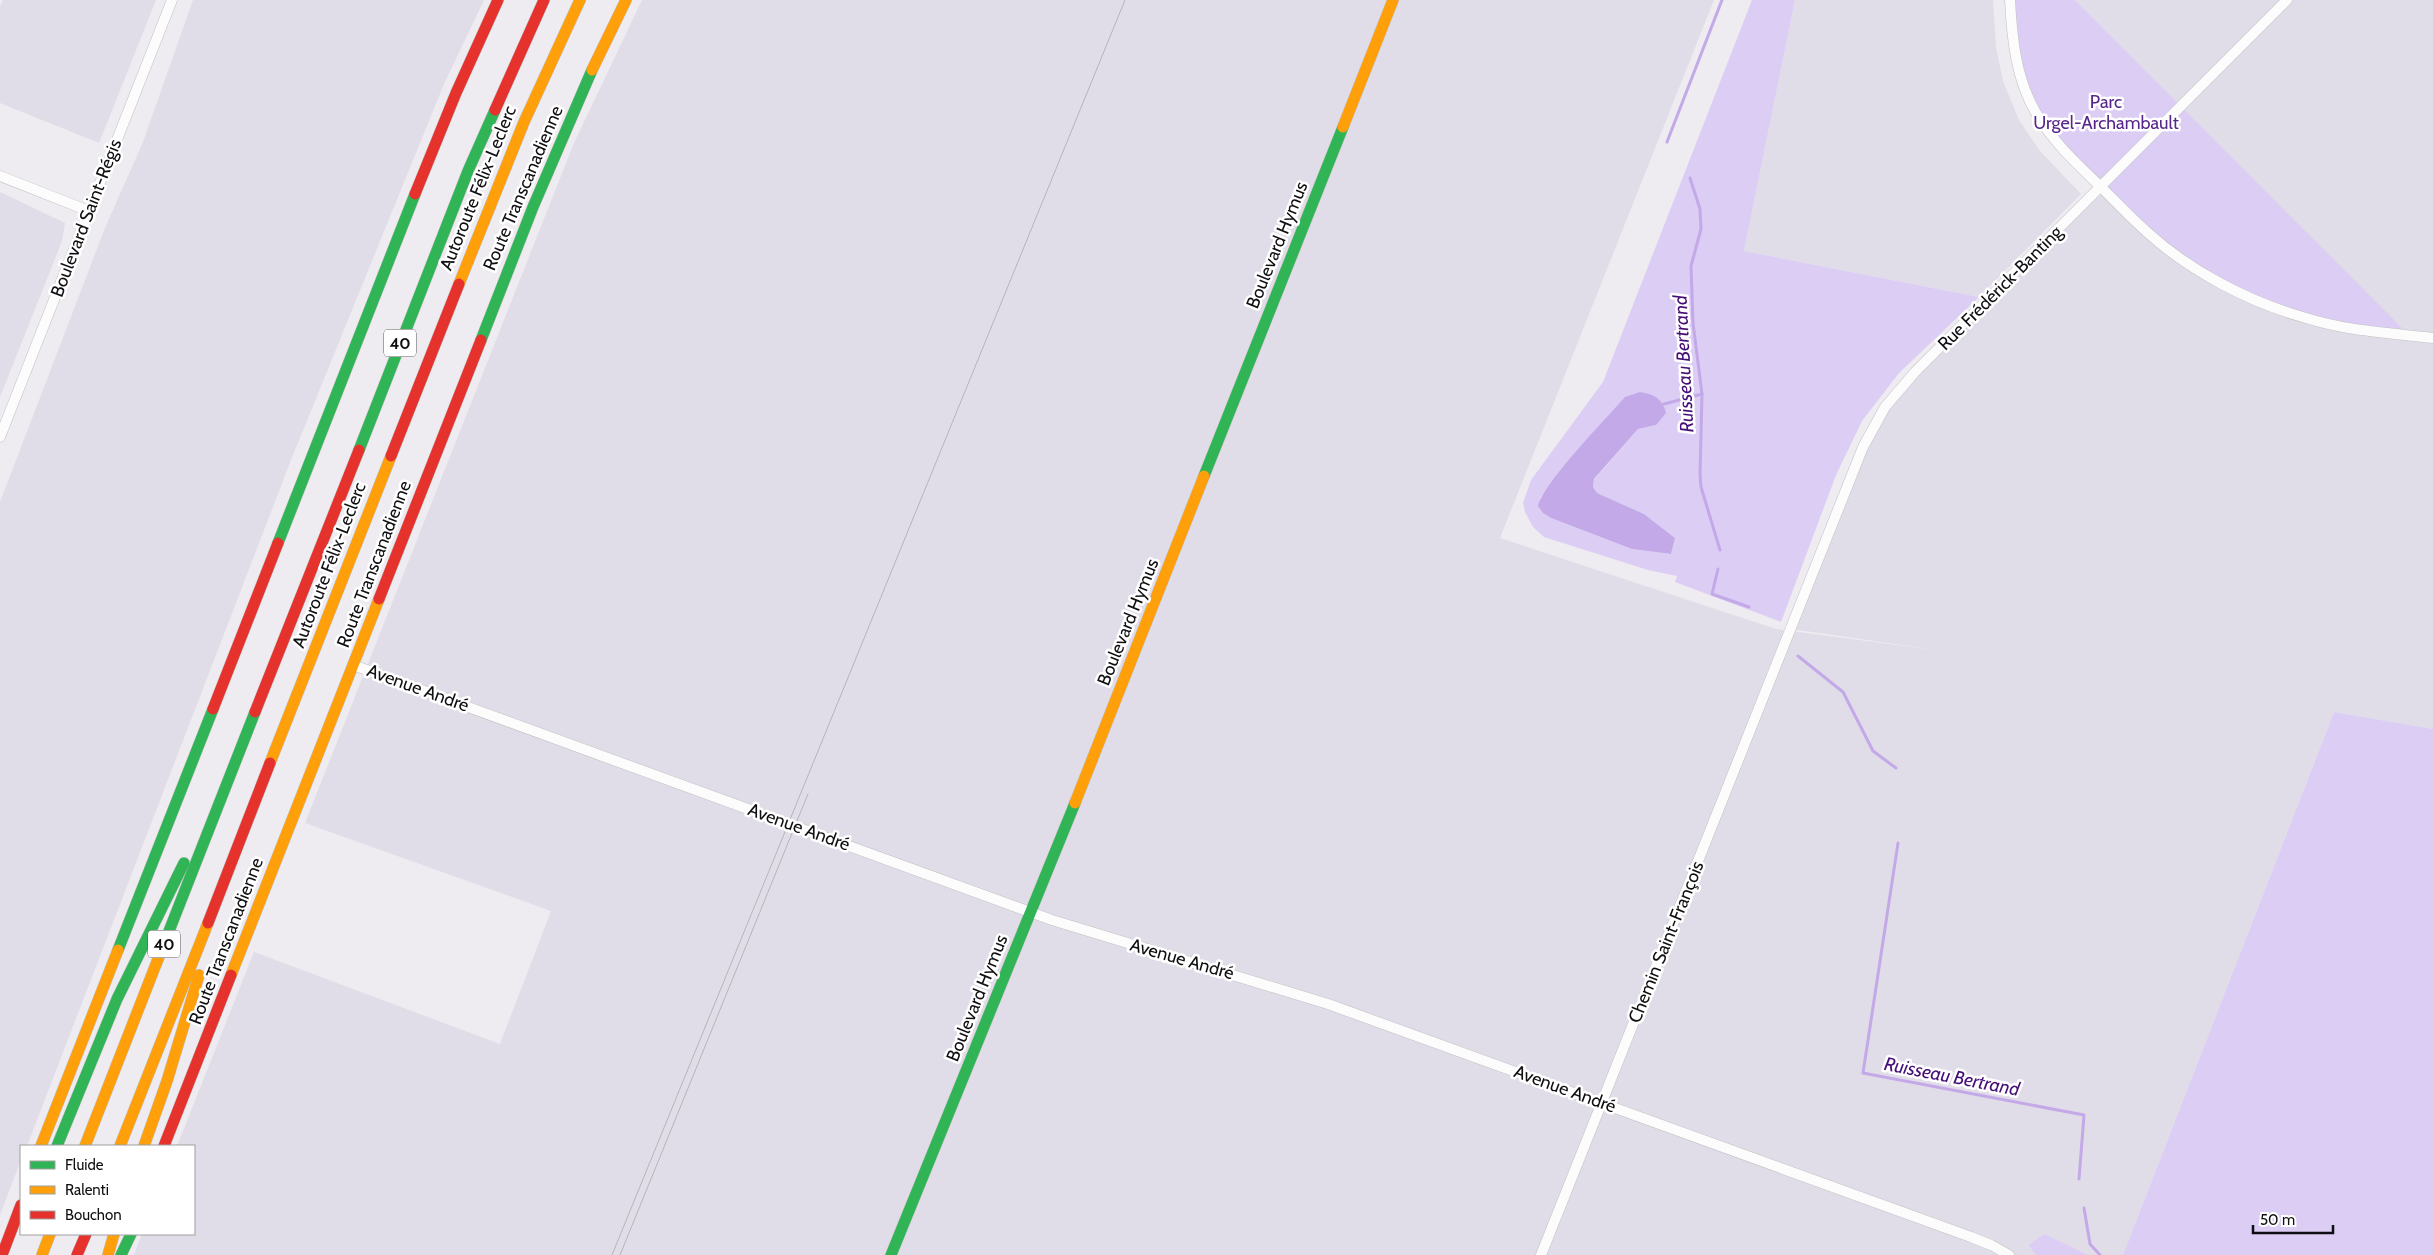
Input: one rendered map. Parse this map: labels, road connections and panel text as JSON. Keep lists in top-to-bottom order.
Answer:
{
  "streets": {
    "main road": [
      "Autoroute Félix-Leclerc",
      "Route Transcanadienne",
      "Boulevard Hymus",
      "40"
    ],
    "street": [
      "Boulevard Saint-Régis",
      "Rue Frédérick-Banting",
      "Avenue André",
      "Chemin Saint-François"
    ]
  },
  "crossings": [
    ["Route Transcanadienne", "Avenue André"],
    ["Boulevard Hymus", "Avenue André"],
    ["Rue Frédérick-Banting", "Chemin Saint-François"],
    ["Avenue André", "Chemin Saint-François"]
  ],
  "water": ["Ruisseau Bertrand"],
  "parks": ["Parc Urgel-Archambault"],
  "legend": ["Fluide", "Ralenti", "Bouchon"],
  "scale_bar": "50 m"
}
